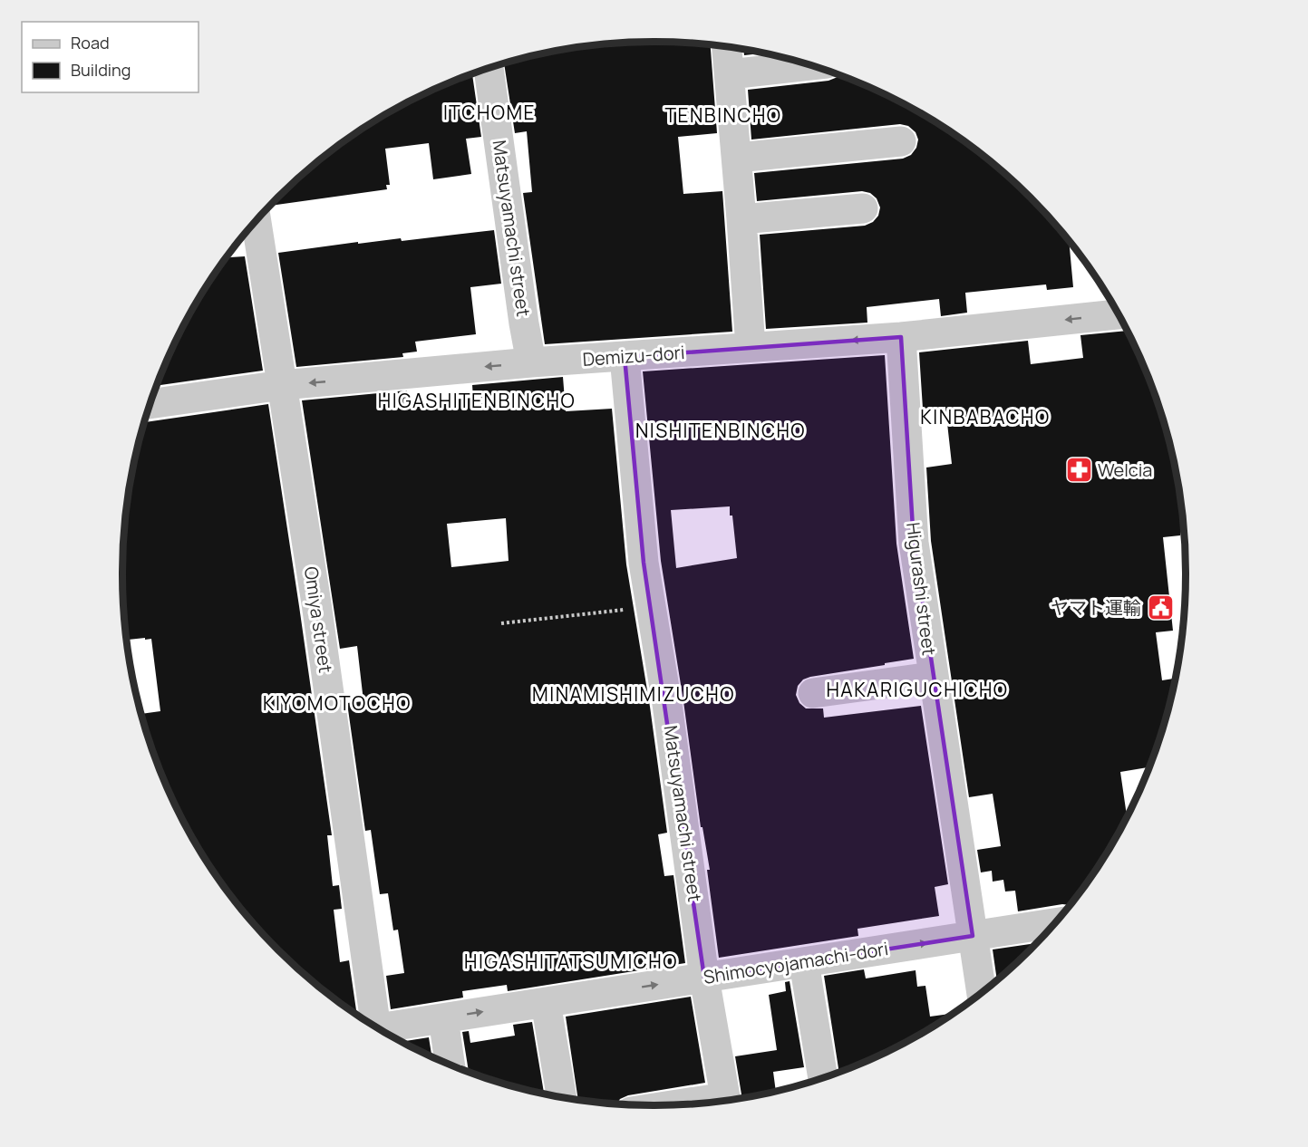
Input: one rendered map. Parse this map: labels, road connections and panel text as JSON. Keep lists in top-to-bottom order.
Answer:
{
  "streets": {
    "street": [
      "Matsuyamachi street",
      "Demizu-dori",
      "Higurashi street",
      "Omiya street",
      "Shimocyojamachi-dori"
    ]
  },
  "crossings": [
    ["Matsuyamachi street", "Demizu-dori"],
    ["Matsuyamachi street", "Shimocyojamachi-dori"],
    ["Demizu-dori", "Higurashi street"],
    ["Demizu-dori", "Omiya street"],
    ["Higurashi street", "Shimocyojamachi-dori"]
  ],
  "one_way": ["Shimocyojamachi-dori"],
  "districts": [
    "ITCHOME",
    "TENBINCHO",
    "HIGASHITENBINCHO",
    "KINBABACHO",
    "NISHITENBINCHO",
    "HAKARIGUCHICHO",
    "MINAMISHIMIZUCHO",
    "KIYOMOTOCHO",
    "HIGASHITATSUMICHO"
  ],
  "places": {
    "pharmacy": ["Welcia"],
    "public building": ["ヤマト運輸"]
  },
  "legend": ["Road", "Building"]
}
